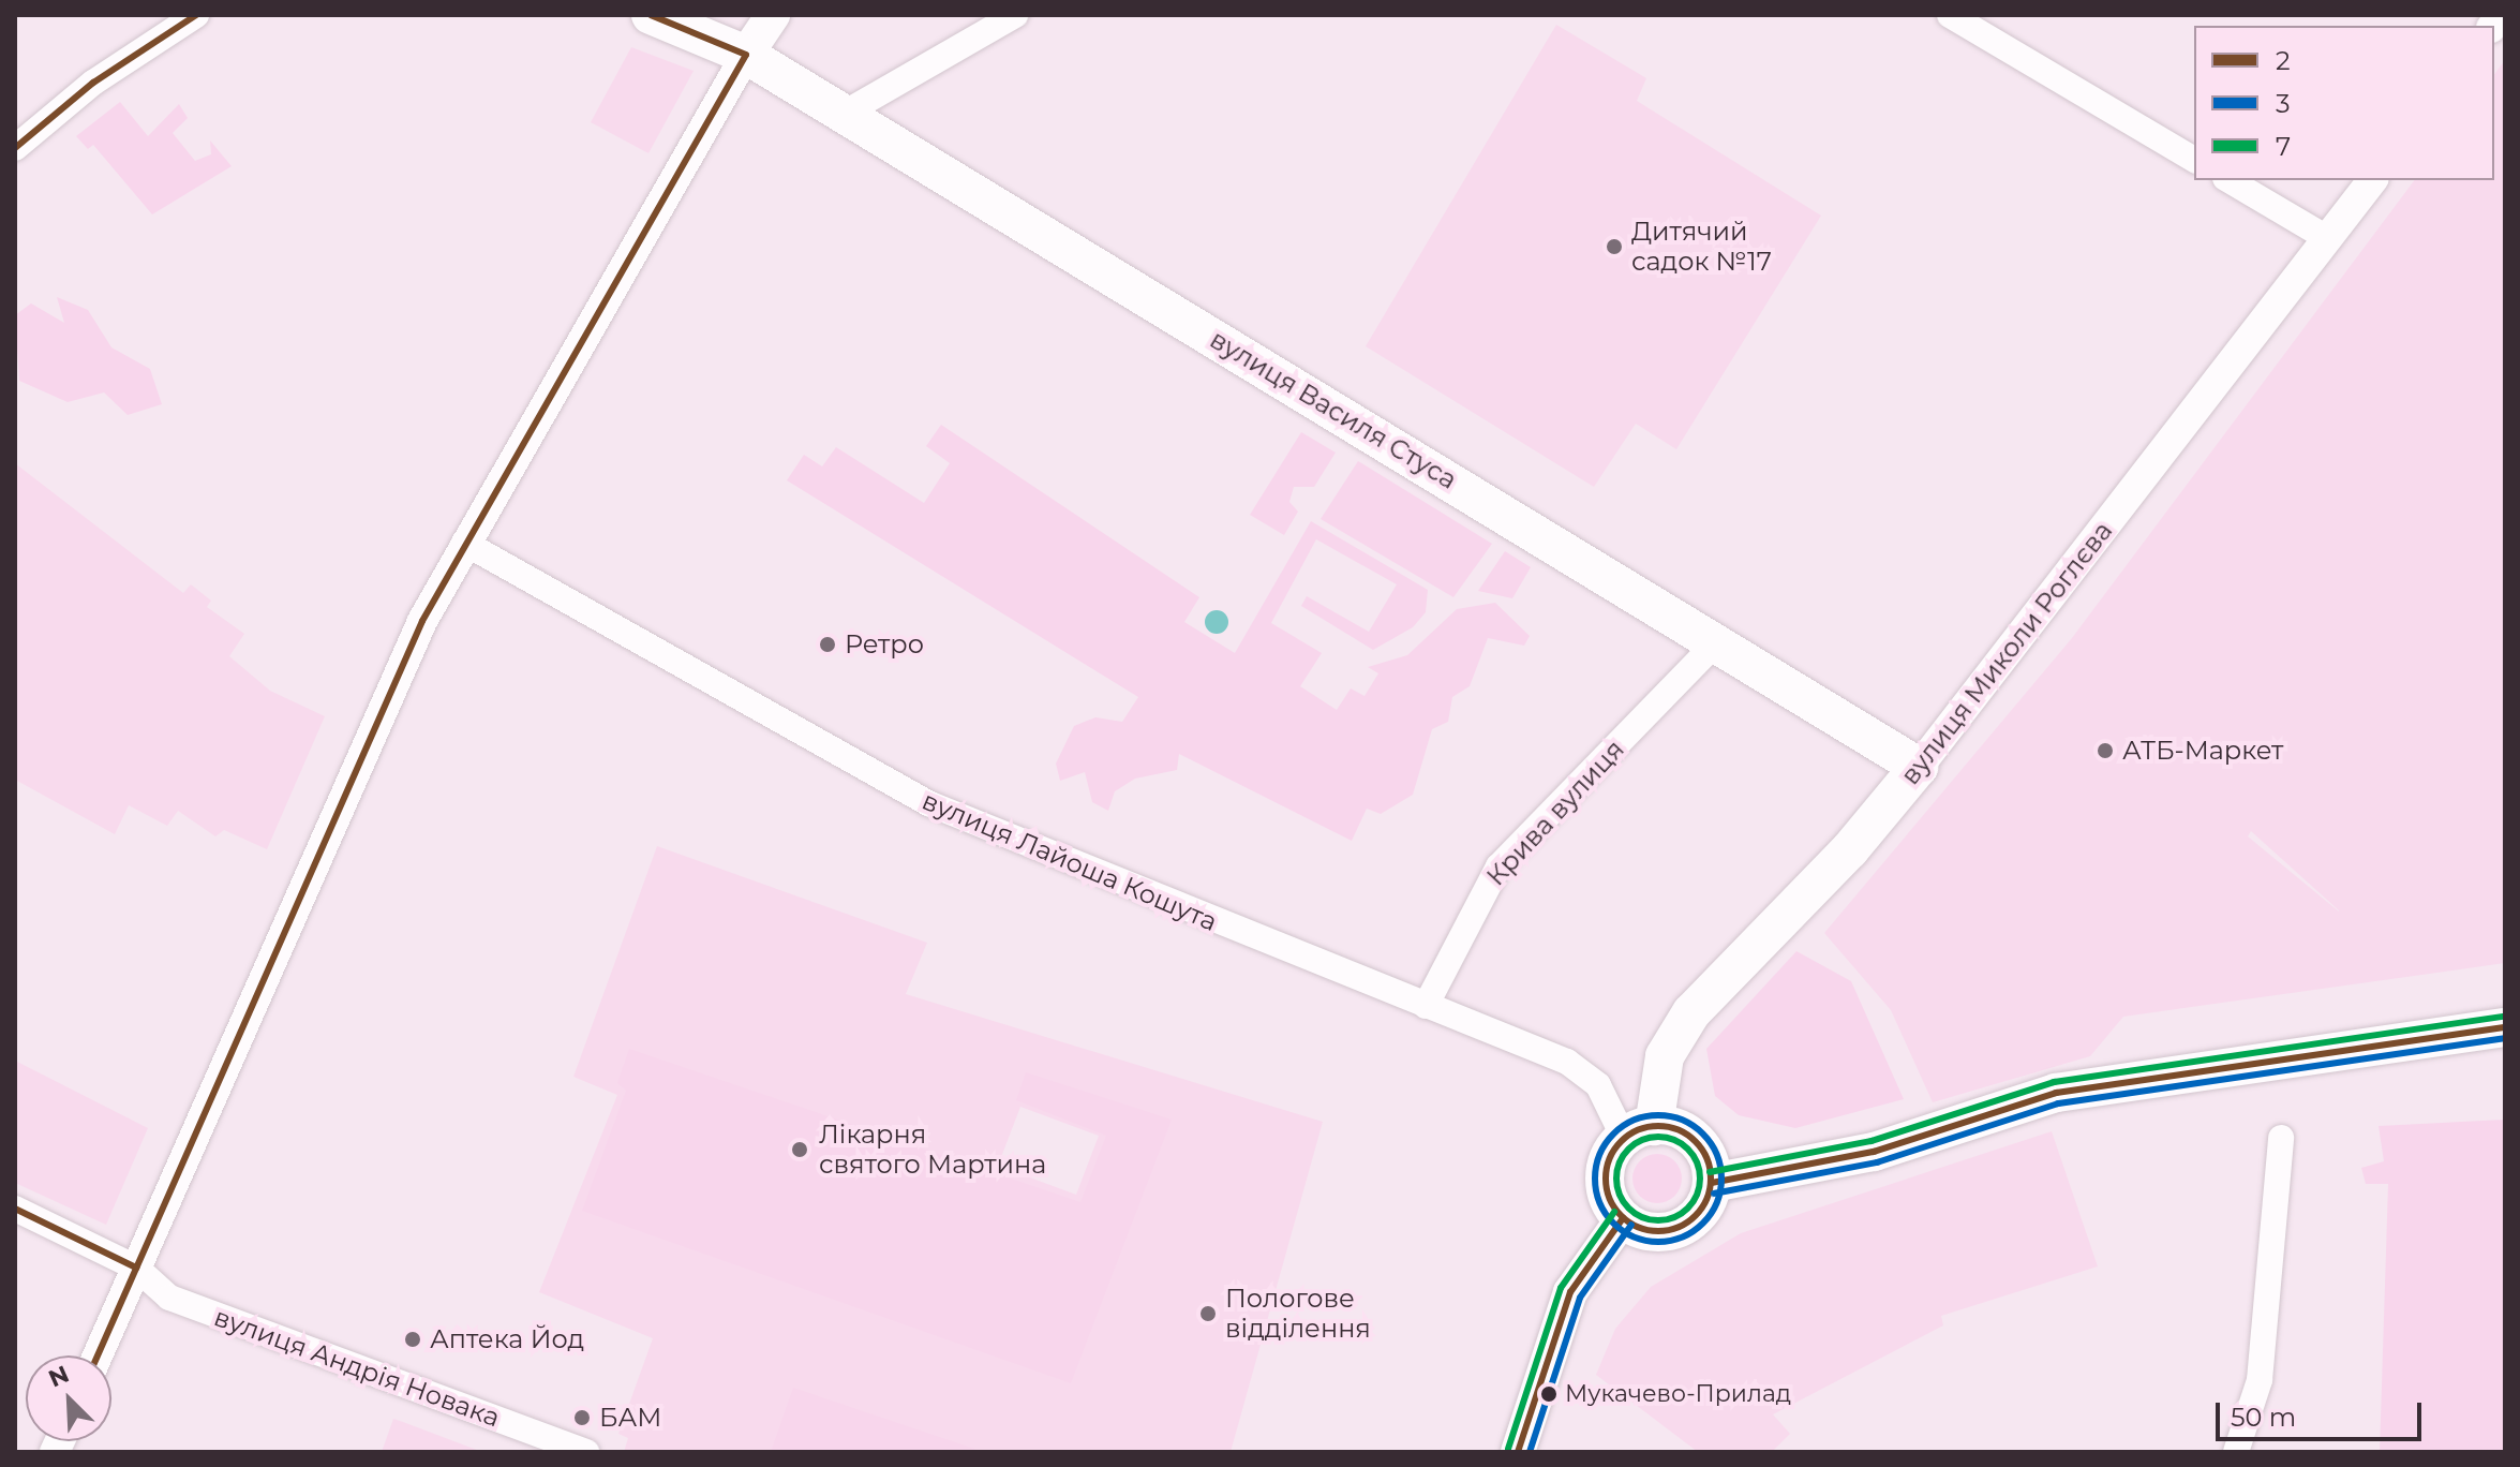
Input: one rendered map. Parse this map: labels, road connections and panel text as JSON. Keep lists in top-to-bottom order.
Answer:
{
  "streets": {
    "main road": ["вулиця Василя Стуса", "вулиця Миколи Роглєва"],
    "street": ["Крива вулиця", "вулиця Лайоша Кошута", "вулиця Андрія Новака"]
  },
  "crossings": [
    ["вулиця Василя Стуса", "вулиця Миколи Роглєва"],
    ["вулиця Василя Стуса", "Крива вулиця"],
    ["вулиця Миколи Роглєва", "вулиця Лайоша Кошута"],
    ["Крива вулиця", "вулиця Лайоша Кошута"]
  ],
  "places": [
    "Дитячий садок №17",
    "Ретро",
    "АТБ-Маркет",
    "Лікарня святого Мартина",
    "Пологове відділення",
    "Аптека Йод",
    "Мукачево-Прилад",
    "БАМ"
  ],
  "lines": ["transit line 2", "transit line 7", "transit line 3"],
  "legend": ["2", "3", "7"],
  "scale_bar": "50 m",
  "north": "top left"
}
